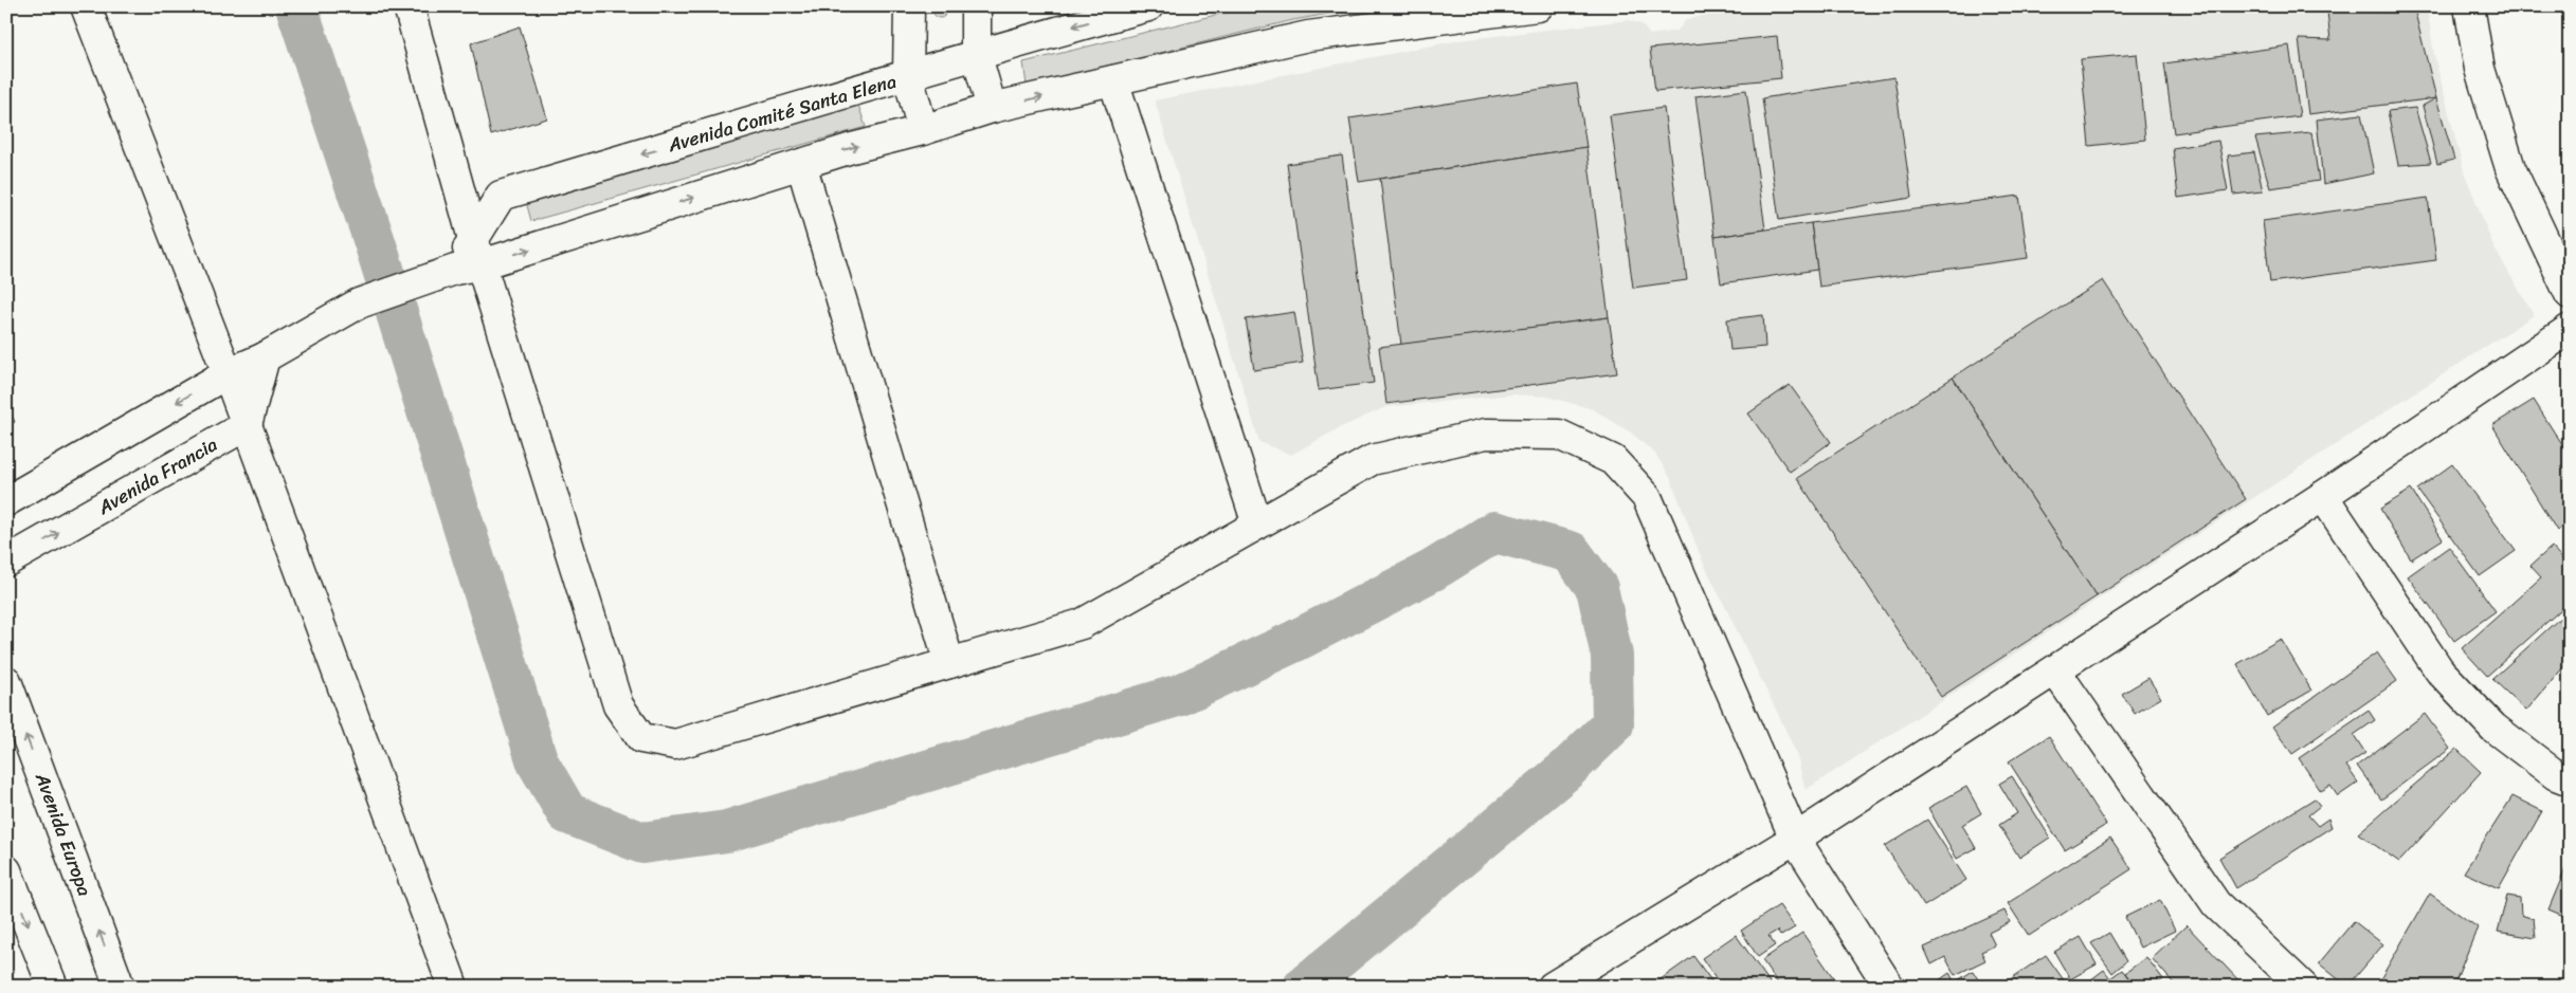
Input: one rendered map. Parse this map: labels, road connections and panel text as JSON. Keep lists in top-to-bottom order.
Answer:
{
  "streets": {
    "street": ["Avenida Comité Santa Elena", "Avenida Francia", "Avenida Europa"]
  }
}
